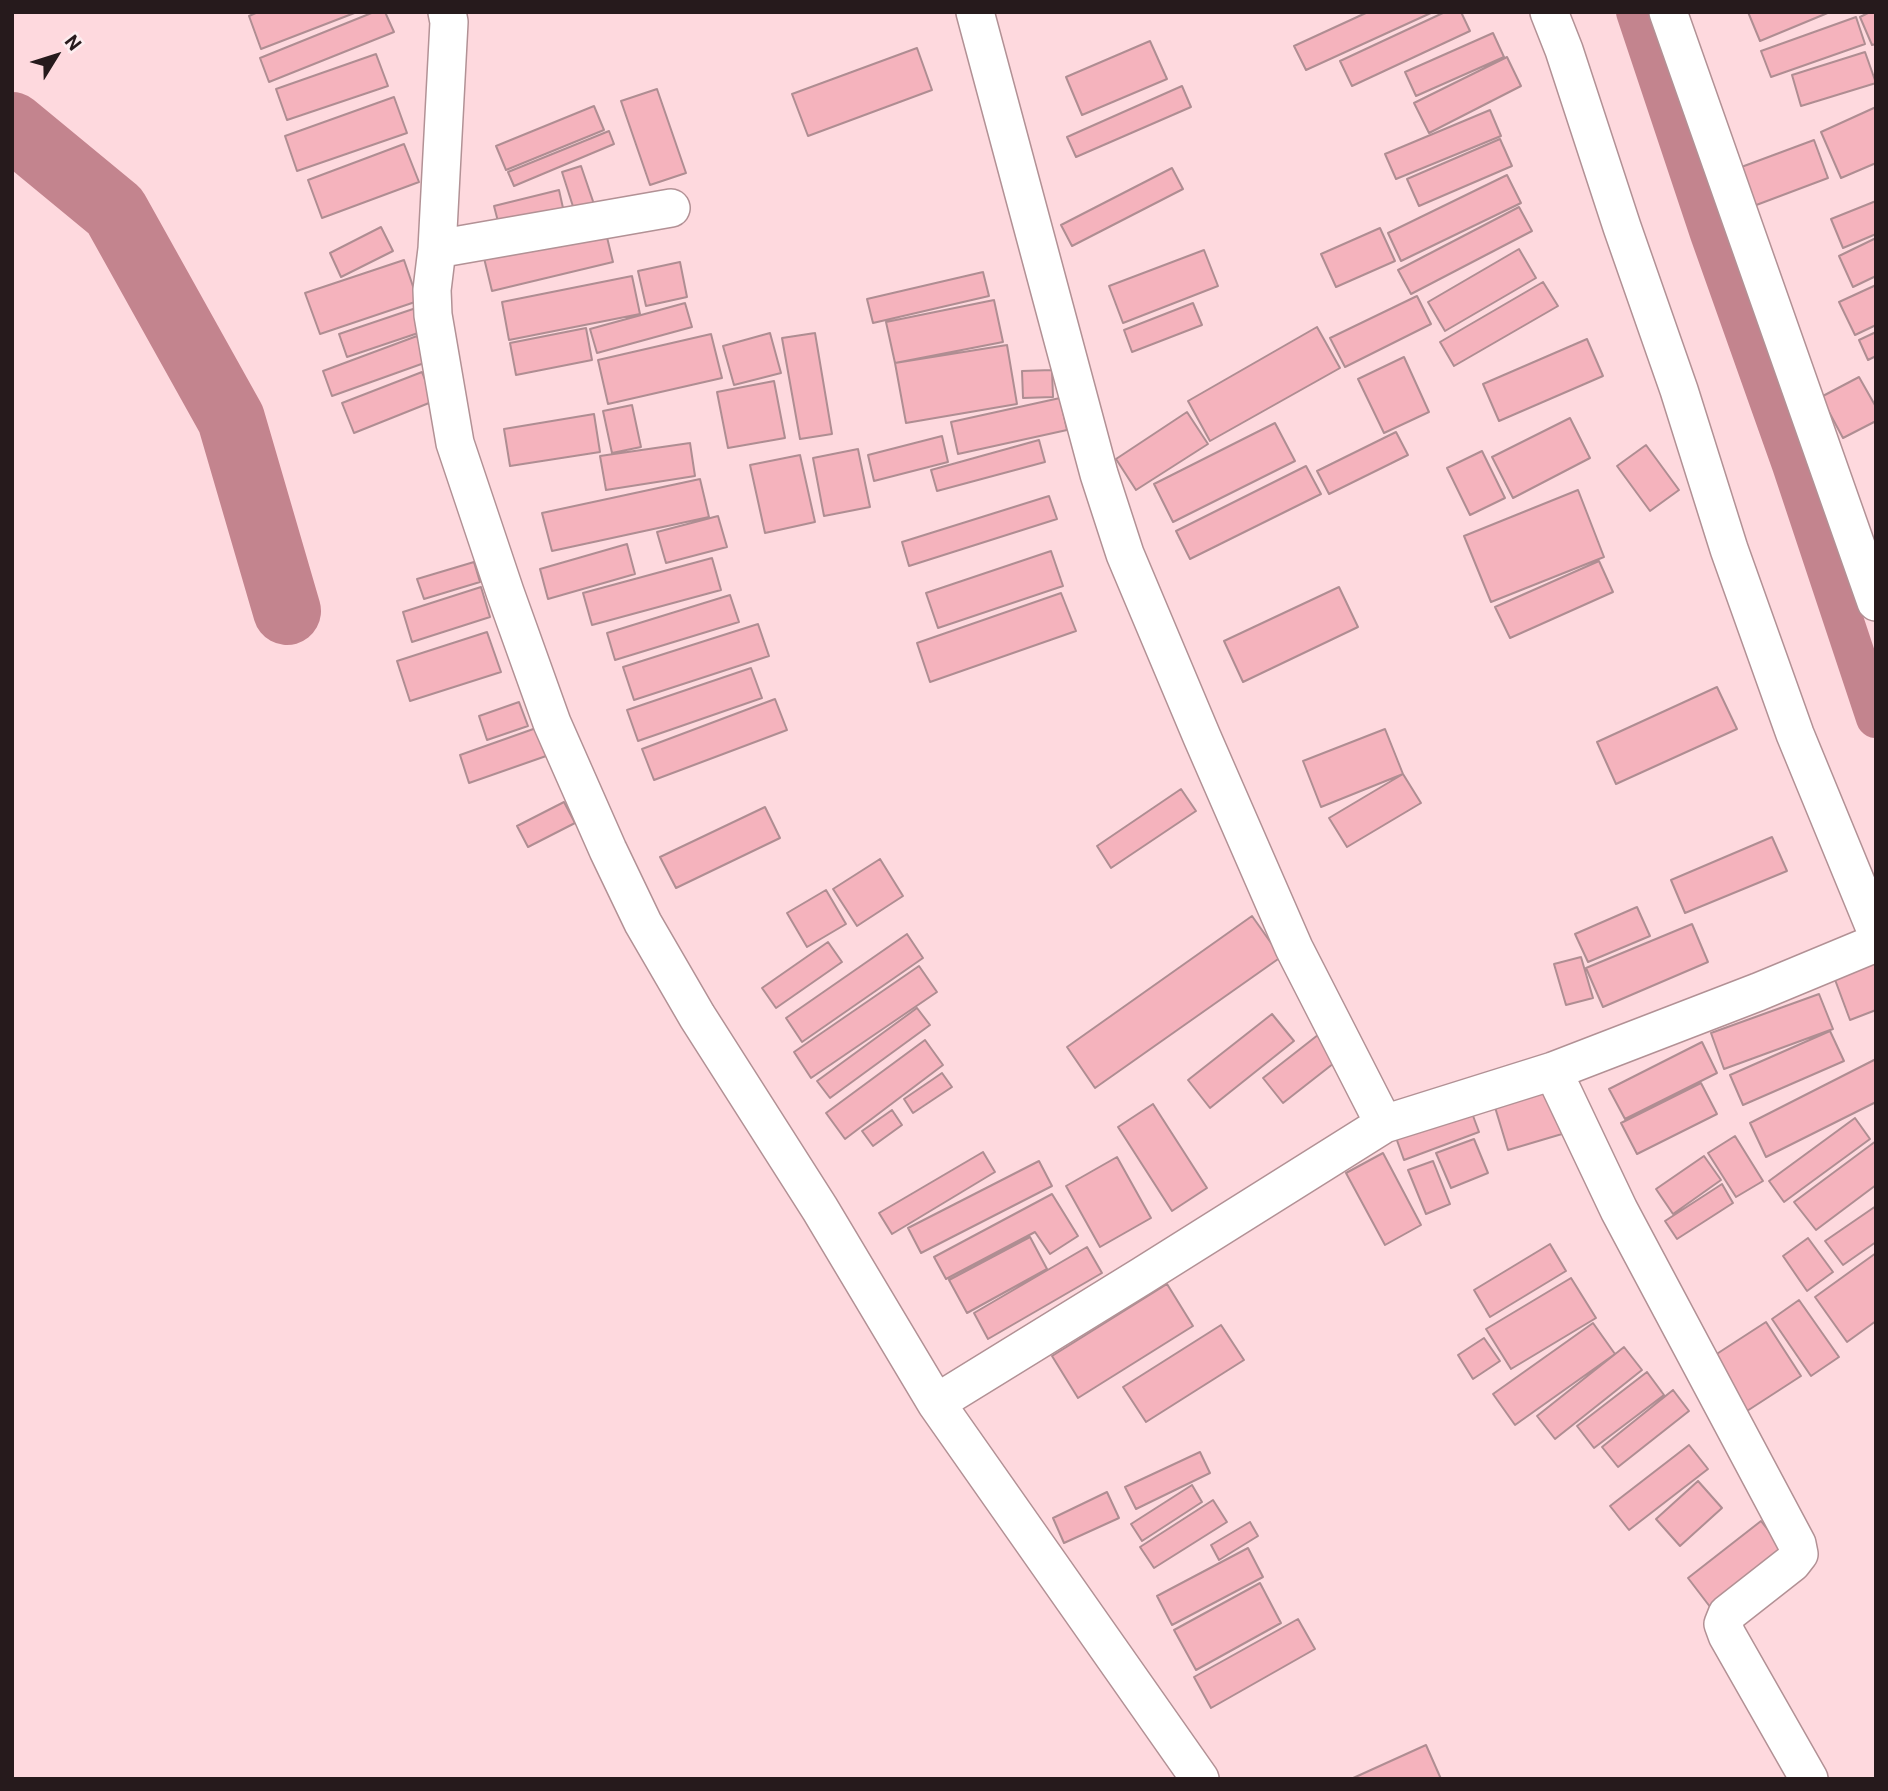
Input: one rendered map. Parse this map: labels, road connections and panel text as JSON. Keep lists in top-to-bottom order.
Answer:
{
  "north": "top right"
}
